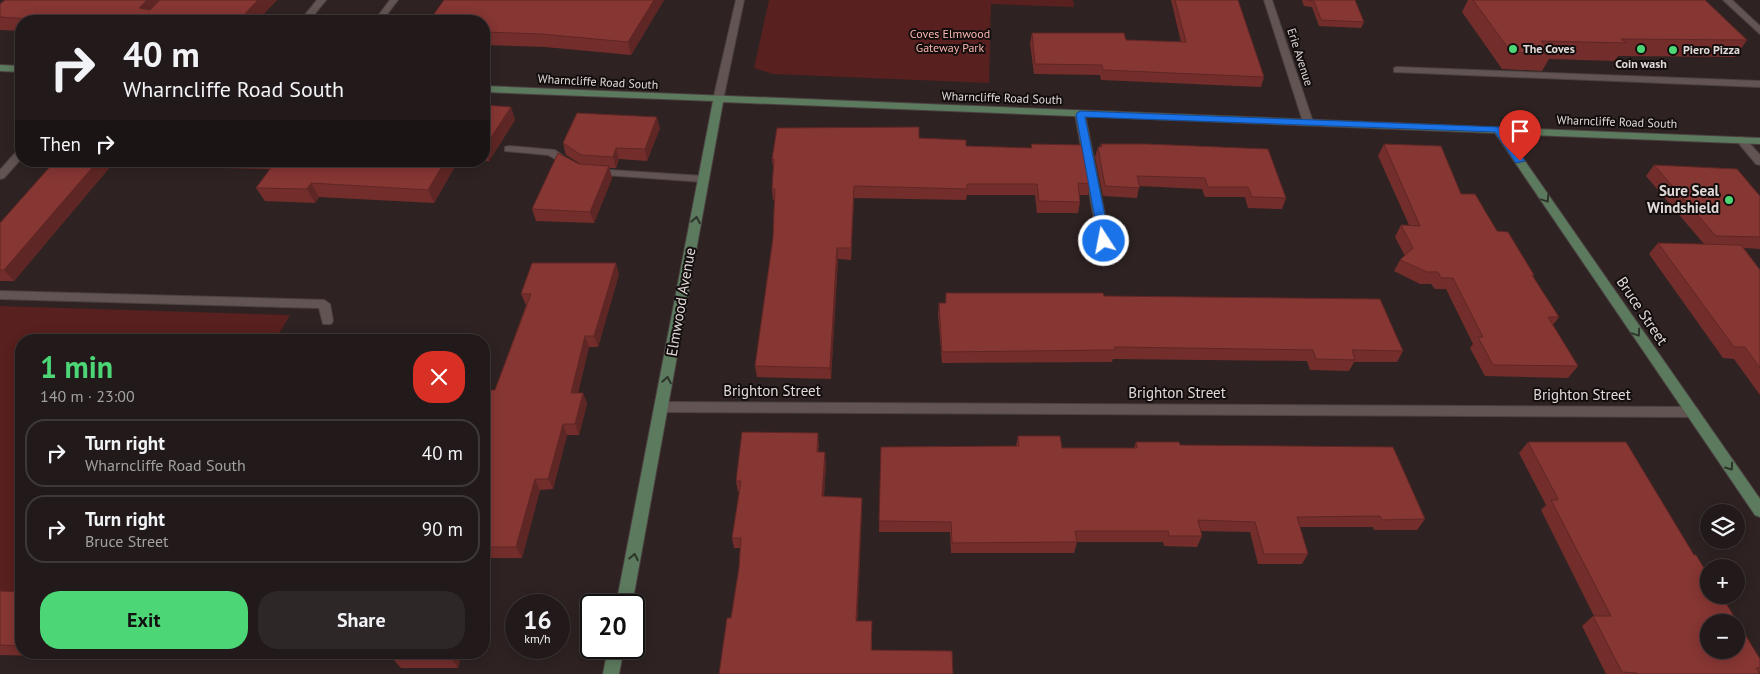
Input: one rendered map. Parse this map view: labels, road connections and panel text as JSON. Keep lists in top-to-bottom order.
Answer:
{
  "streets": {
    "main road": ["Wharncliffe Road South", "Elmwood Avenue", "Bruce Street"],
    "street": ["Erie Avenue", "Brighton Street"]
  },
  "crossings": [
    ["Erie Avenue", "Wharncliffe Road South"],
    ["Wharncliffe Road South", "Elmwood Avenue"],
    ["Wharncliffe Road South", "Bruce Street"],
    ["Elmwood Avenue", "Brighton Street"],
    ["Bruce Street", "Brighton Street"]
  ],
  "one_way": ["Elmwood Avenue", "Bruce Street"],
  "parks": ["Coves Elmwood Gateway Park"],
  "places": [
    "The Coves",
    "Coin wash",
    "Piero Pizza",
    "Sure Seal Windshield"
  ],
  "page": {
    "turn": ["40 m", "Wharncliffe Road South"],
    "then": "Then",
    "heading": ["1 min", "140 m · 23:00"],
    "list": [
      {
        "name": "Turn right",
        "note": "Wharncliffe Road South",
        "value": "40 m"
      },
      {
        "name": "Turn right",
        "note": "Bruce Street",
        "value": "90 m"
      }
    ],
    "map_buttons": ["+", "−"],
    "buttons": ["Exit", "Share"],
    "speed": "16 km/h",
    "limit": "20"
  }
}
